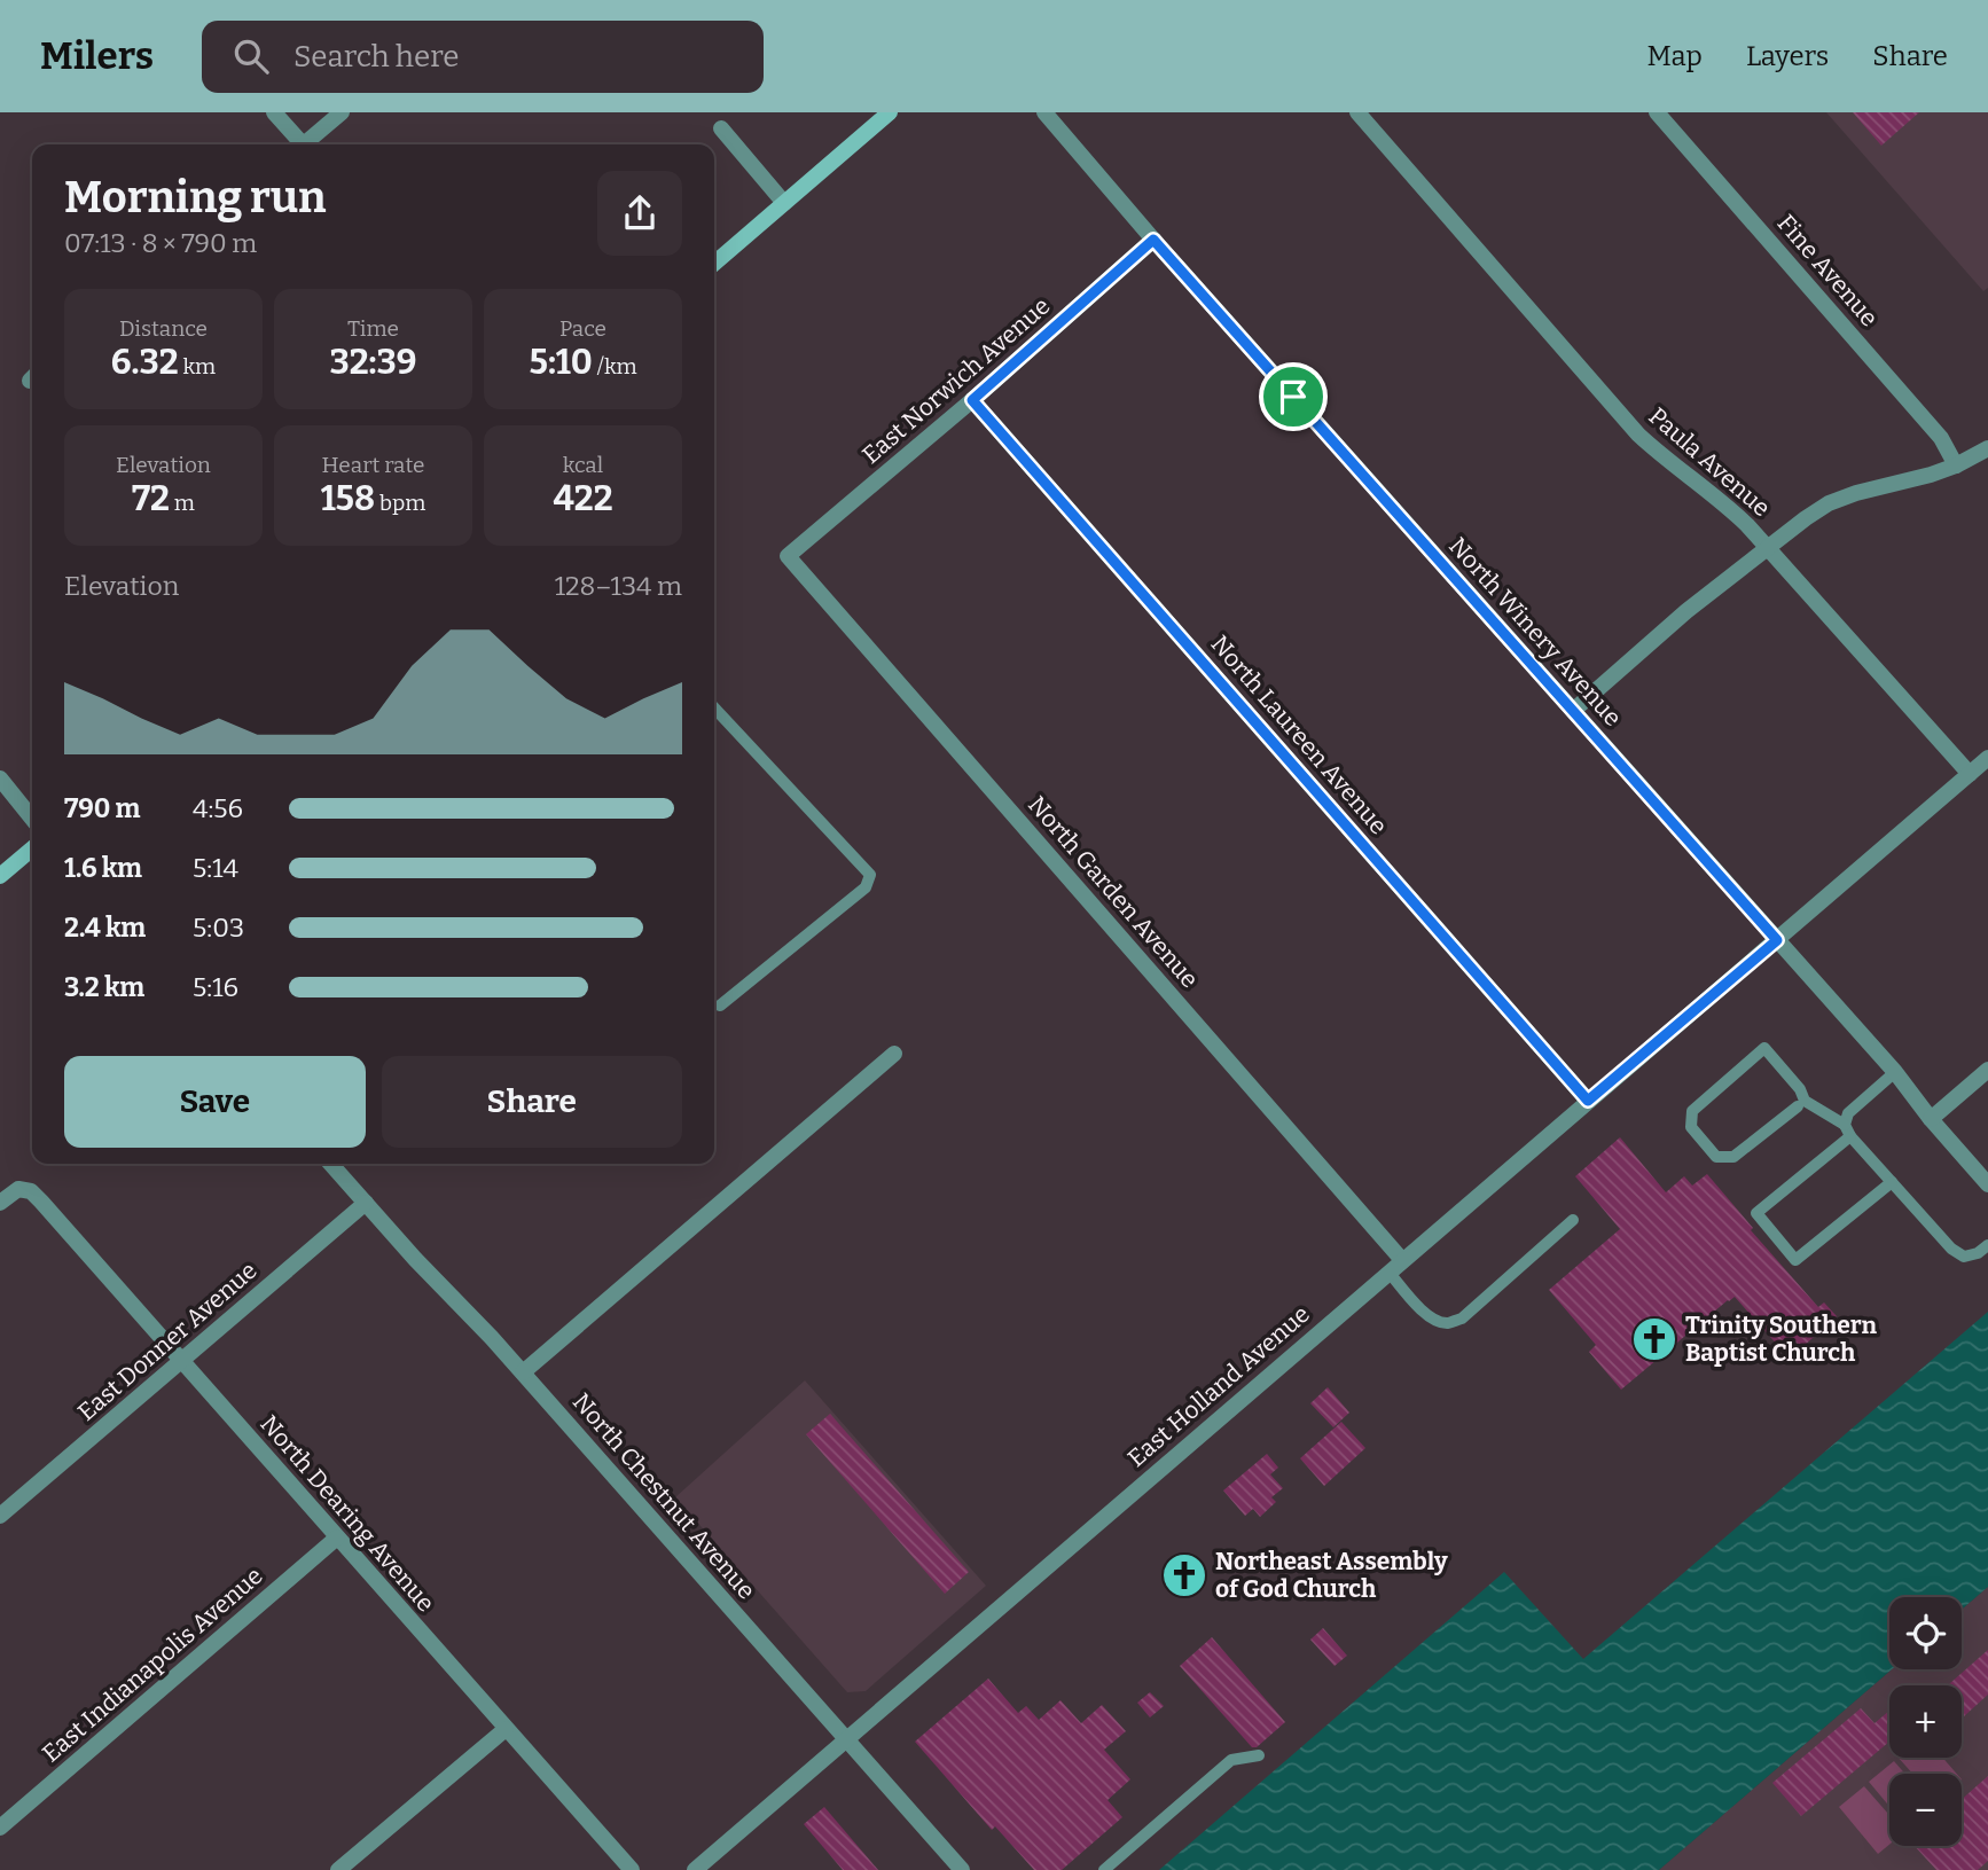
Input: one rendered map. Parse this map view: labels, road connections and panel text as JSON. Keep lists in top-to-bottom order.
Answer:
{
  "streets": {
    "street": [
      "Fine Avenue",
      "East Norwich Avenue",
      "Paula Avenue",
      "North Winery Avenue",
      "North Laureen Avenue",
      "North Garden Avenue",
      "East Donner Avenue",
      "East Holland Avenue",
      "North Chestnut Avenue",
      "North Dearing Avenue",
      "East Indianapolis Avenue"
    ]
  },
  "crossings": [
    ["East Norwich Avenue", "North Winery Avenue"],
    ["East Norwich Avenue", "North Laureen Avenue"],
    ["East Norwich Avenue", "North Garden Avenue"],
    ["Paula Avenue", "East Holland Avenue"],
    ["North Winery Avenue", "East Holland Avenue"],
    ["North Laureen Avenue", "East Holland Avenue"],
    ["North Garden Avenue", "East Holland Avenue"],
    ["East Donner Avenue", "North Chestnut Avenue"],
    ["East Donner Avenue", "North Dearing Avenue"],
    ["East Holland Avenue", "North Chestnut Avenue"],
    ["North Dearing Avenue", "East Indianapolis Avenue"]
  ],
  "places": {
    "church": ["Trinity Southern Baptist Church", "Northeast Assembly of God Church"]
  },
  "page": {
    "header": "Milers",
    "search": "Search here",
    "nav": ["Map", "Layers", "Share"],
    "heading": ["Morning run", "07:13 · 8 × 790 m"],
    "stats": [
      ["Distance", "6.32 km"],
      ["Time", "32:39"],
      ["Pace", "5:10 /km"],
      ["Elevation", "72 m"],
      ["Heart rate", "158 bpm"],
      ["kcal", "422"]
    ],
    "chart": ["Elevation", "128–134 m"],
    "list": [
      {
        "name": "790 m",
        "note": "4:56"
      },
      {
        "name": "1.6 km",
        "note": "5:14"
      },
      {
        "name": "2.4 km",
        "note": "5:03"
      },
      {
        "name": "3.2 km",
        "note": "5:16"
      }
    ],
    "buttons": ["Save", "Share"],
    "map_buttons": ["+", "−"]
  }
}
